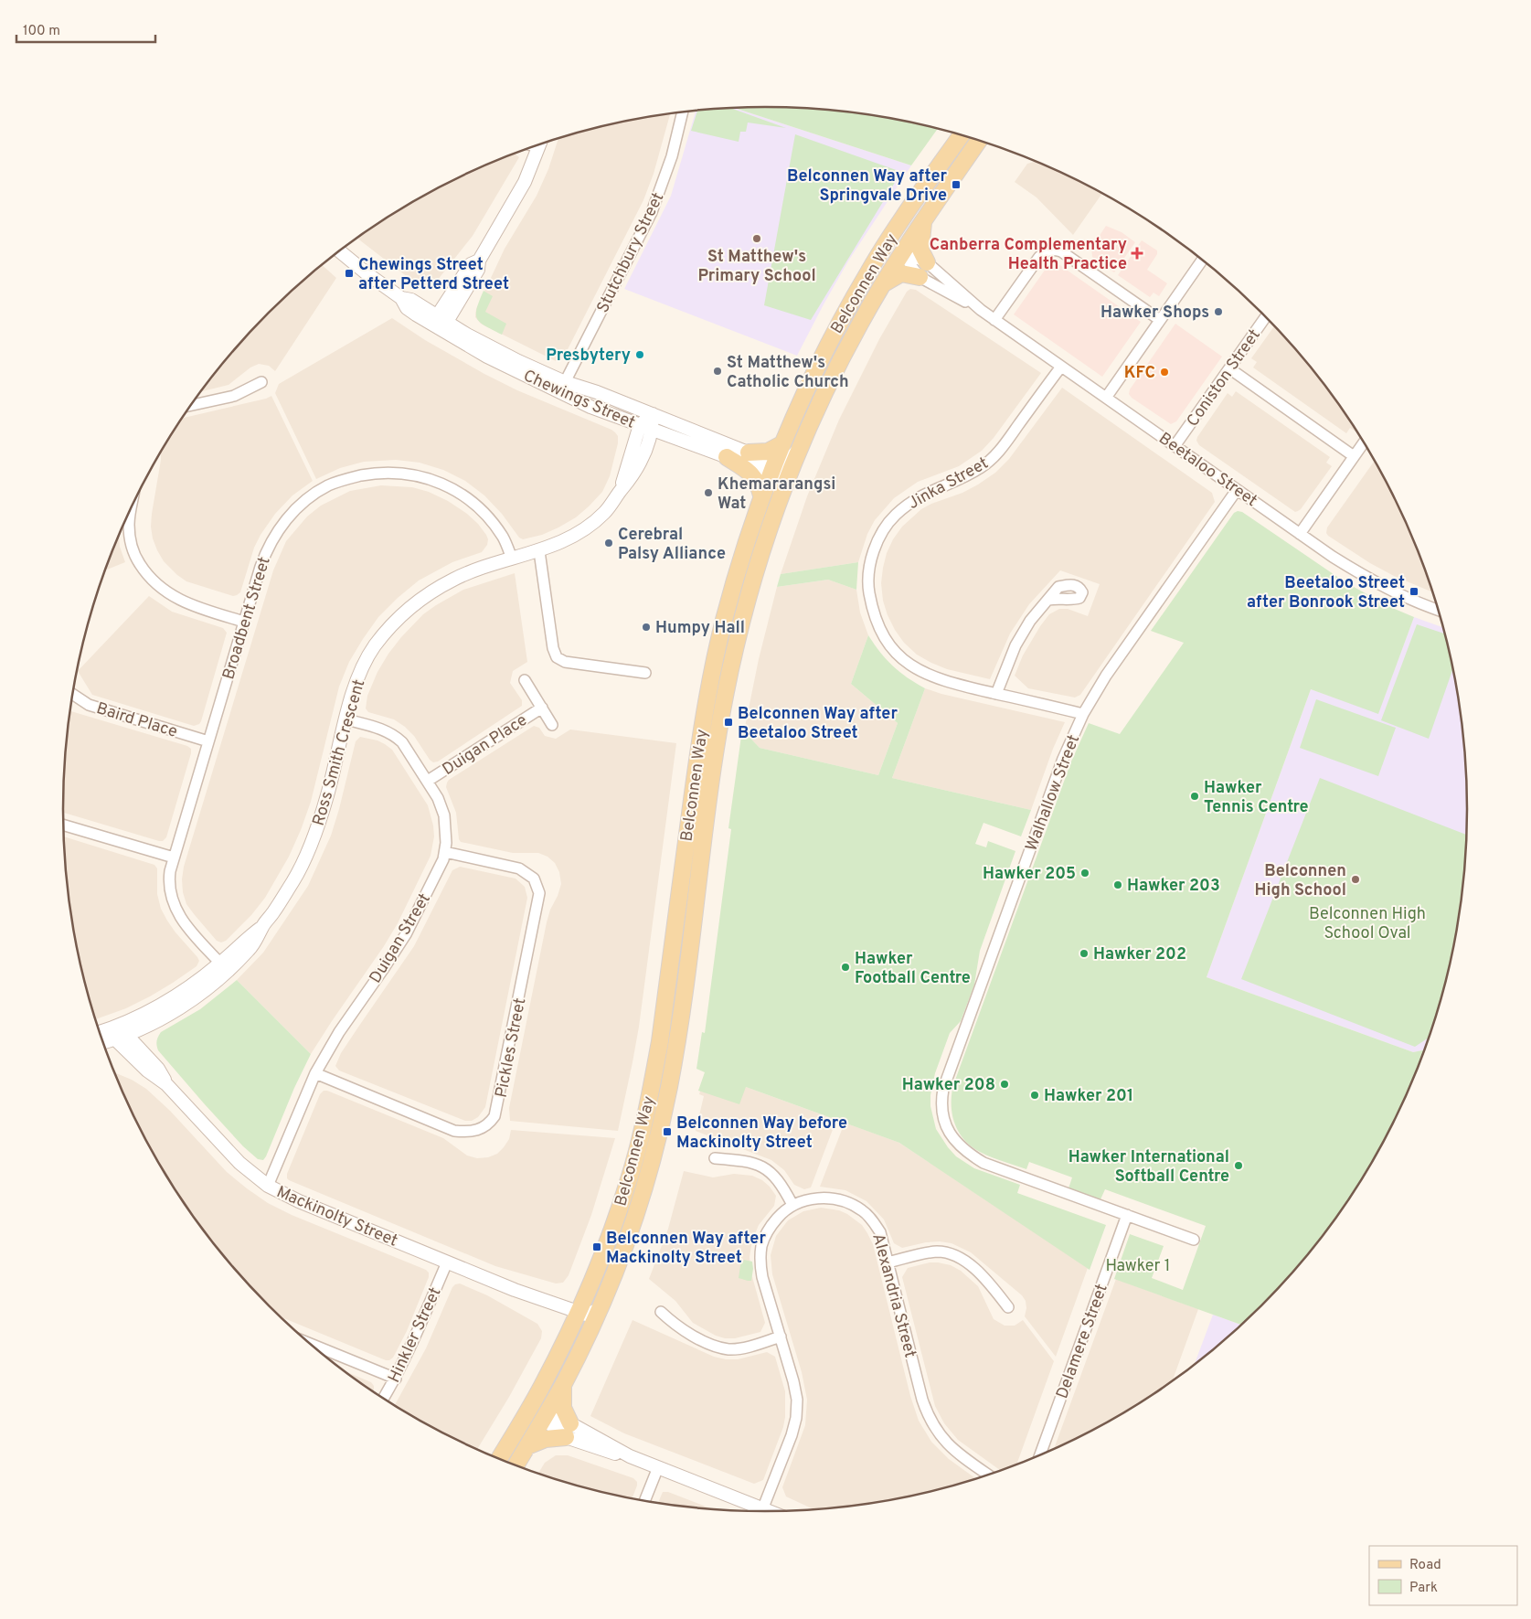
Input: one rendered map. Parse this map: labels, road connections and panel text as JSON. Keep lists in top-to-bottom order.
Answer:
{
  "streets": {
    "main road": ["Belconnen Way"],
    "street": [
      "Stutchbury Street",
      "Coniston Street",
      "Chewings Street",
      "Beetaloo Street",
      "Jinka Street",
      "Broadbent Street",
      "Baird Place",
      "Duigan Place",
      "Ross Smith Crescent",
      "Walhallow Street",
      "Duigan Street",
      "Pickles Street",
      "Mackinolty Street",
      "Alexandria Street",
      "Hinkler Street",
      "Delamere Street"
    ]
  },
  "crossings": [
    ["Stutchbury Street", "Chewings Street"],
    ["Belconnen Way", "Chewings Street"],
    ["Belconnen Way", "Beetaloo Street"],
    ["Belconnen Way", "Mackinolty Street"],
    ["Coniston Street", "Beetaloo Street"],
    ["Chewings Street", "Ross Smith Crescent"],
    ["Beetaloo Street", "Jinka Street"],
    ["Beetaloo Street", "Walhallow Street"],
    ["Jinka Street", "Walhallow Street"],
    ["Broadbent Street", "Baird Place"],
    ["Broadbent Street", "Ross Smith Crescent"],
    ["Duigan Place", "Duigan Street"],
    ["Ross Smith Crescent", "Duigan Street"],
    ["Ross Smith Crescent", "Mackinolty Street"],
    ["Walhallow Street", "Delamere Street"],
    ["Duigan Street", "Pickles Street"],
    ["Duigan Street", "Mackinolty Street"],
    ["Mackinolty Street", "Hinkler Street"]
  ],
  "parks": ["Belconnen High School Oval", "Hawker 1"],
  "places": {
    "transit": [
      "Belconnen Way after Springvale Drive",
      "Chewings Street after Petterd Street",
      "Beetaloo Street after Bonrook Street",
      "Belconnen Way after Beetaloo Street",
      "Belconnen Way before Mackinolty Street",
      "Belconnen Way after Mackinolty Street"
    ],
    "other": [
      "St Matthew's Primary School",
      "Hawker Shops",
      "Presbytery",
      "St Matthew's Catholic Church",
      "KFC",
      "Khemararangsi Wat",
      "Cerebral Palsy Alliance",
      "Humpy Hall",
      "Hawker Tennis Centre",
      "Hawker 205",
      "Belconnen High School",
      "Hawker 203",
      "Hawker 202",
      "Hawker Football Centre",
      "Hawker 208",
      "Hawker 201",
      "Hawker International Softball Centre"
    ],
    "health": ["Canberra Complementary Health Practice"]
  },
  "legend": ["Road", "Park"],
  "scale_bar": "100 m"
}
